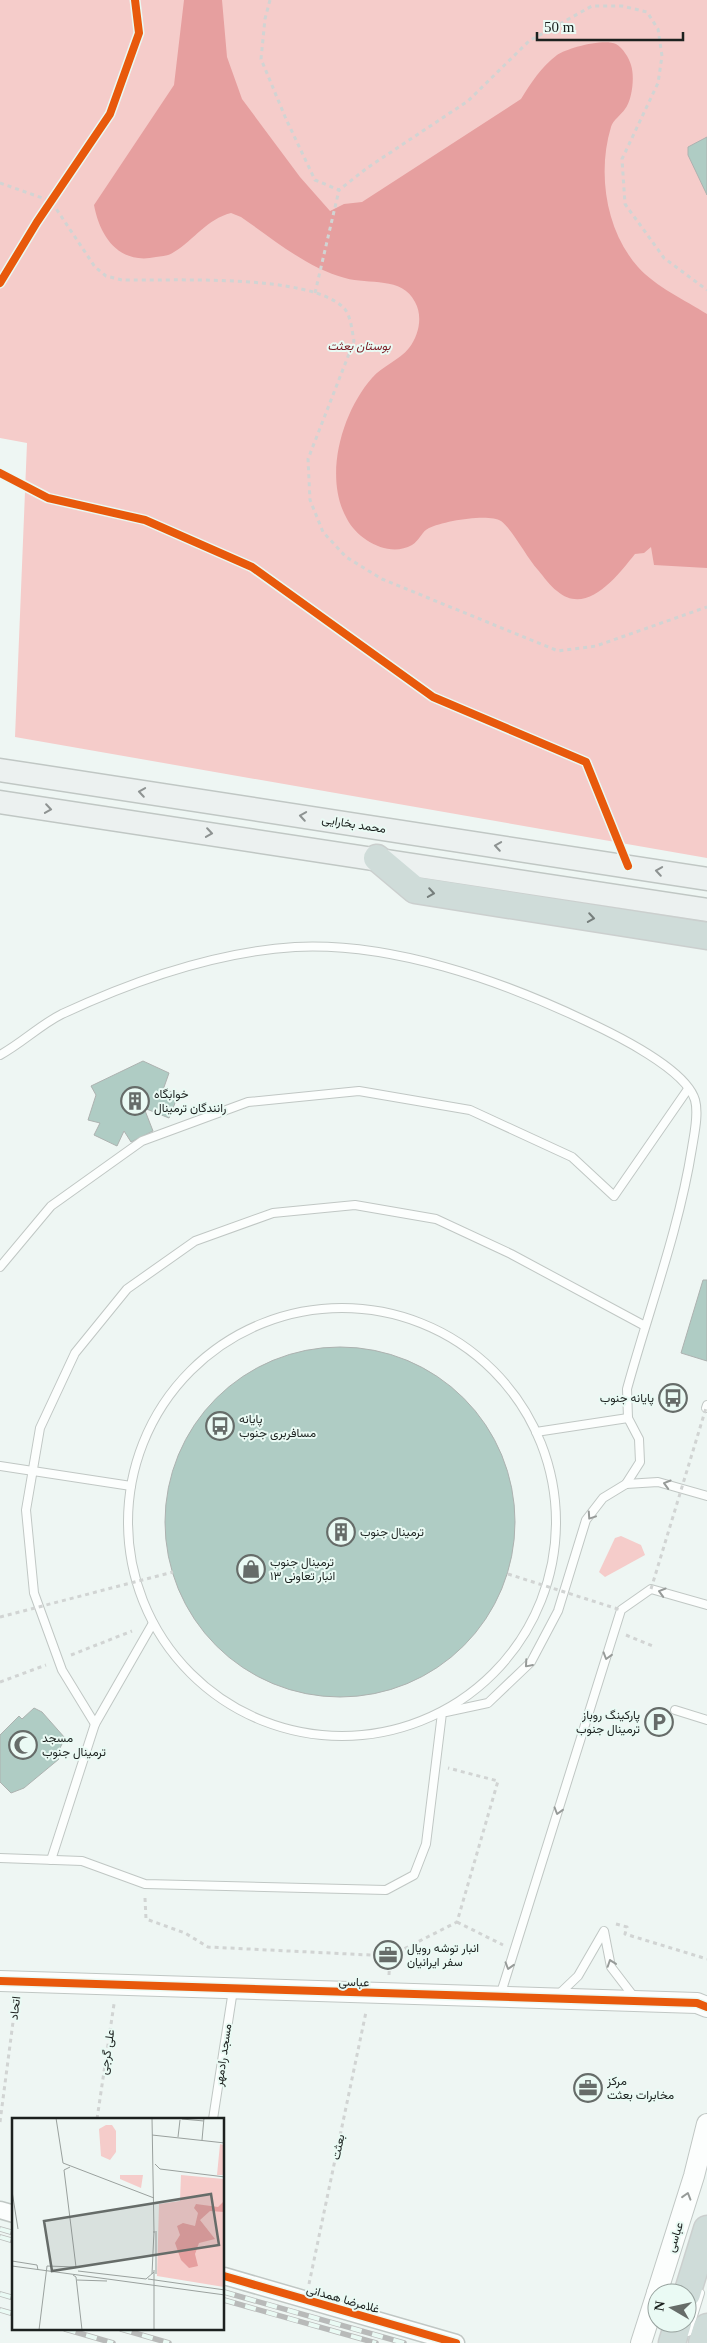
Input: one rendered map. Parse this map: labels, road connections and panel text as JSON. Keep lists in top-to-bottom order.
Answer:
{
  "streets": {
    "main road": ["محمد بخارایی"],
    "street": ["عباسی", "غلامرضا همدانی"],
    "lane": ["مسجد رادمهر"],
    "path": ["اتحاد", "علی گرجی", "بعثت"]
  },
  "crossings": [
    ["عباسی", "اتحاد"],
    ["عباسی", "علی گرجی"],
    ["عباسی", "مسجد رادمهر"],
    ["عباسی", "بعثت"],
    ["بعثت", "غلامرضا همدانی"]
  ],
  "parks": ["بوستان بعثت"],
  "places": {
    "building": ["خوابگاه رانندگان ترمینال", "ترمینال جنوب"],
    "bus stop": ["پایانه جنوب", "پایانه مسافربری جنوب"],
    "shop": ["ترمینال جنوب انبار تعاونی ۱۳"],
    "parking": ["پارکینگ روباز ترمینال جنوب"],
    "mosque": ["مسجد ترمینال جنوب"],
    "office": ["انبار توشه رویال سفر ایرانیان", "مرکز مخابرات بعثت"]
  },
  "scale_bar": "50 m",
  "north": "left"
}
